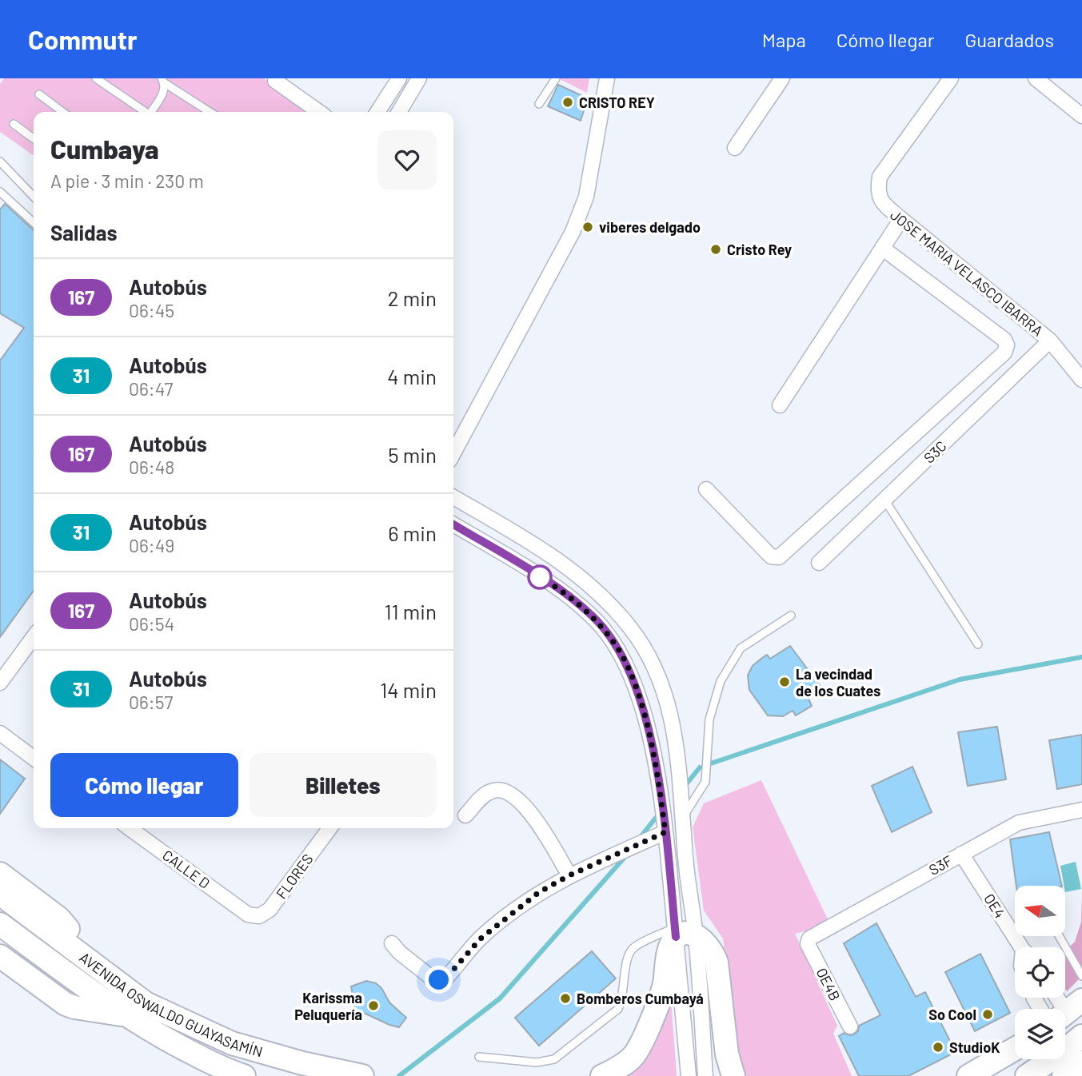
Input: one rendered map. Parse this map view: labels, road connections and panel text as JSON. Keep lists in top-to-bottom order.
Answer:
{
  "streets": {
    "main road": ["AVENIDA OSWALDO GUAYASAMÍN"],
    "street": [
      "JOSE MARIA VELASCO IBARRA",
      "S3C",
      "S3F",
      "CALLE D",
      "FLORES",
      "OE4",
      "OE4B"
    ]
  },
  "crossings": [
    ["JOSE MARIA VELASCO IBARRA", "S3C"],
    ["S3F", "OE4"],
    ["S3F", "OE4B"],
    ["CALLE D", "FLORES"]
  ],
  "places": [
    "CRISTO REY",
    "viberes delgado",
    "Cristo Rey",
    "La vecindad de los Cuates",
    "Bomberos Cumbayá",
    "Karissma Peluquería",
    "So Cool",
    "StudioK"
  ],
  "lines": ["bus line 167"],
  "north": "left",
  "page": {
    "header": "Commutr",
    "nav": ["Mapa", "Cómo llegar", "Guardados"],
    "heading": [
      ["Cumbaya", "A pie · 3 min · 230 m"],
      "Salidas"
    ],
    "list": [
      {
        "mark": "167",
        "name": "Autobús",
        "note": "06:45",
        "value": "2 min"
      },
      {
        "mark": "31",
        "name": "Autobús",
        "note": "06:47",
        "value": "4 min"
      },
      {
        "mark": "167",
        "name": "Autobús",
        "note": "06:48",
        "value": "5 min"
      },
      {
        "mark": "31",
        "name": "Autobús",
        "note": "06:49",
        "value": "6 min"
      },
      {
        "mark": "167",
        "name": "Autobús",
        "note": "06:54",
        "value": "11 min"
      },
      {
        "mark": "31",
        "name": "Autobús",
        "note": "06:57",
        "value": "14 min"
      }
    ],
    "buttons": ["Cómo llegar", "Billetes"]
  }
}
